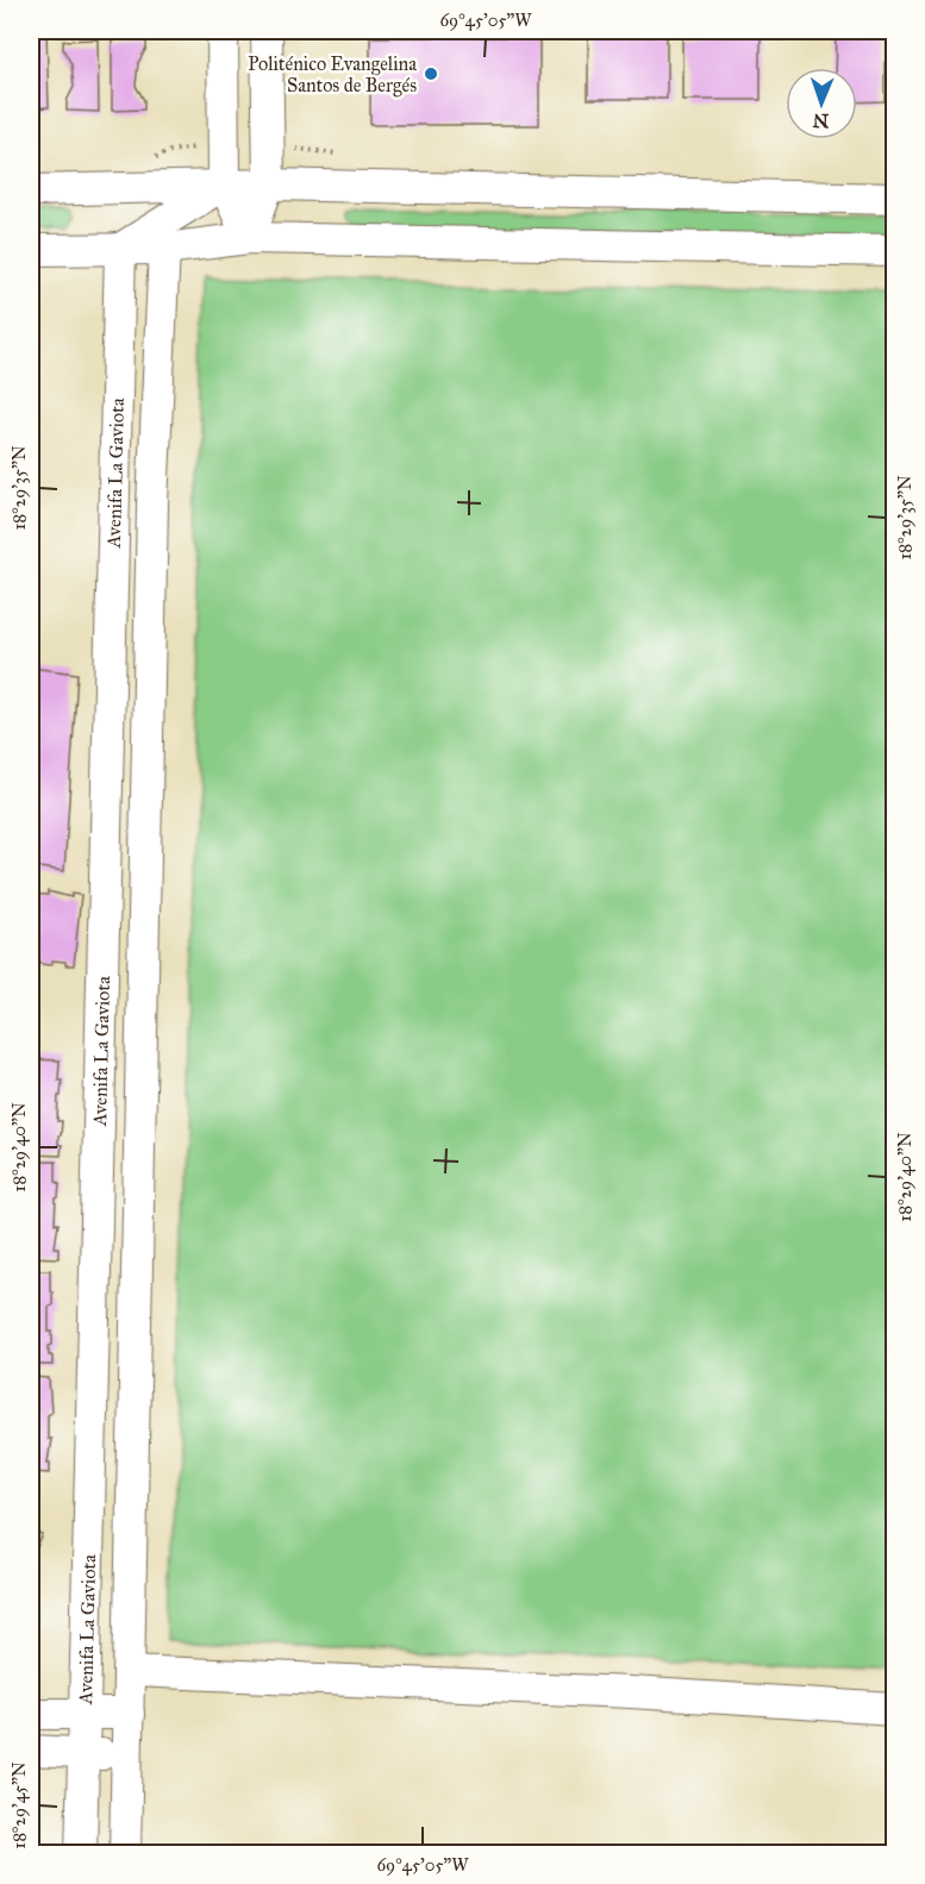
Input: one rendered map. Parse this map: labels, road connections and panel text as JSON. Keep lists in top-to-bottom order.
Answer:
{
  "streets": {
    "street": ["Avenifa La Gaviota"]
  },
  "places": ["Politénico Evangelina Santos de Bergés"],
  "north": "bottom",
  "coordinates": [
    "69°45'05\"W",
    "18°29'35\"N",
    "18°29'40\"N",
    "18°29'45\"N"
  ]
}
